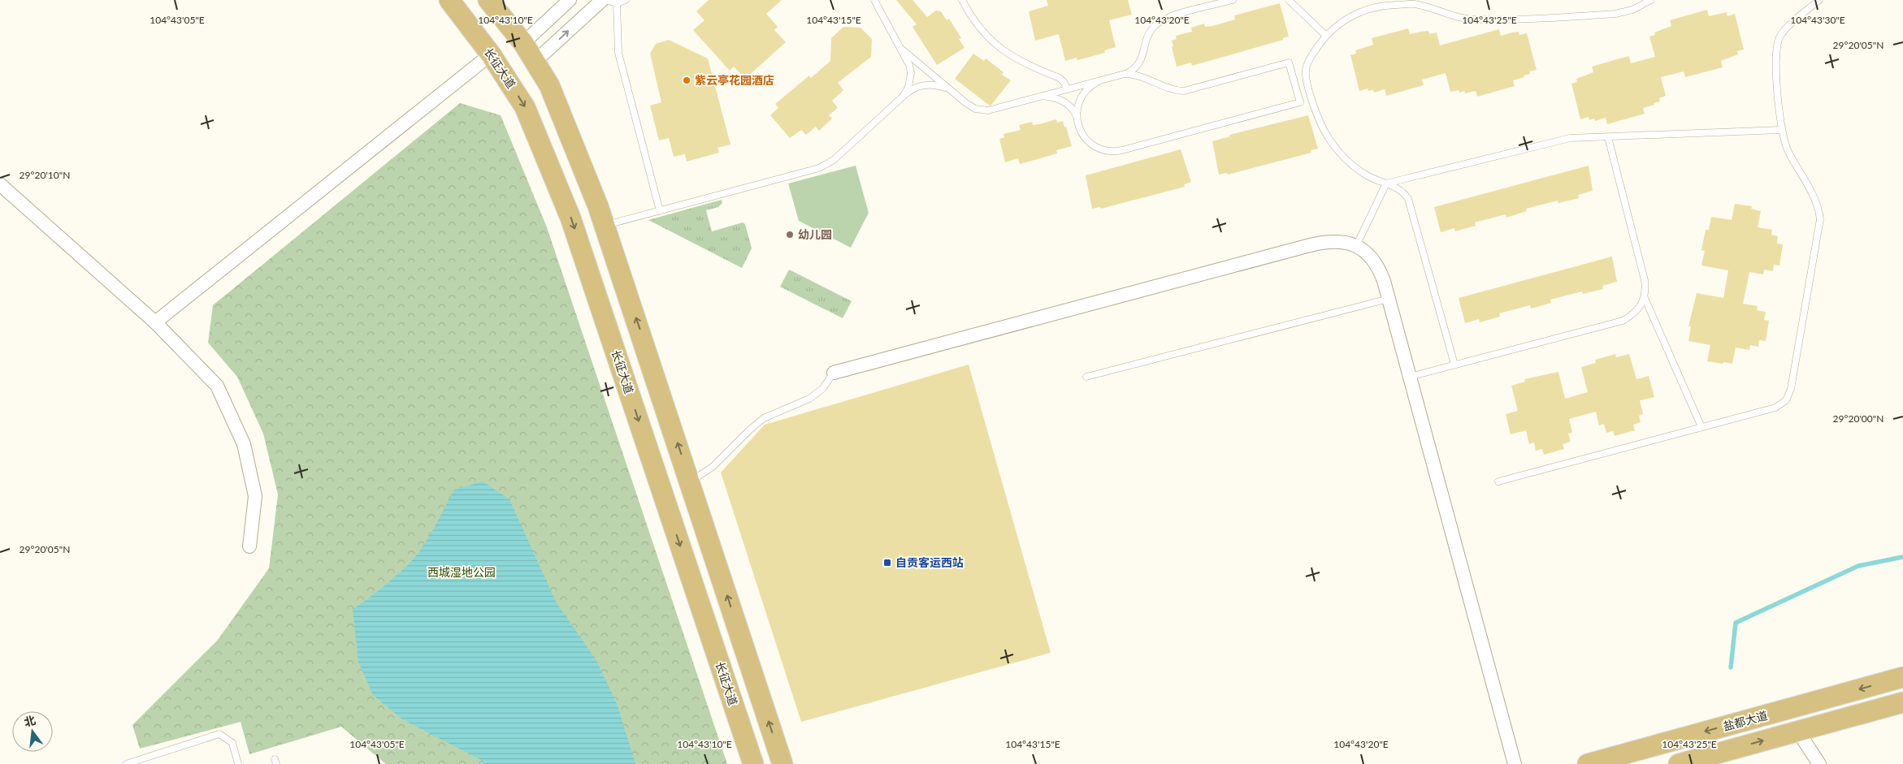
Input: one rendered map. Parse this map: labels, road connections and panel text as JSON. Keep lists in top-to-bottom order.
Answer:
{
  "streets": {
    "main road": ["长征大道", "盐都大道"]
  },
  "parks": ["西城湿地公园"],
  "places": {
    "other": ["紫云亭花园酒店", "幼儿园"],
    "transit": ["自贡客运西站"]
  },
  "north": "top",
  "coordinates": [
    "104°43'05\"E",
    "104°43'10\"E",
    "104°43'15\"E",
    "104°43'20\"E",
    "104°43'25\"E",
    "104°43'30\"E",
    "29°20'05\"N",
    "29°20'10\"N",
    "29°20'00\"N"
  ]
}
